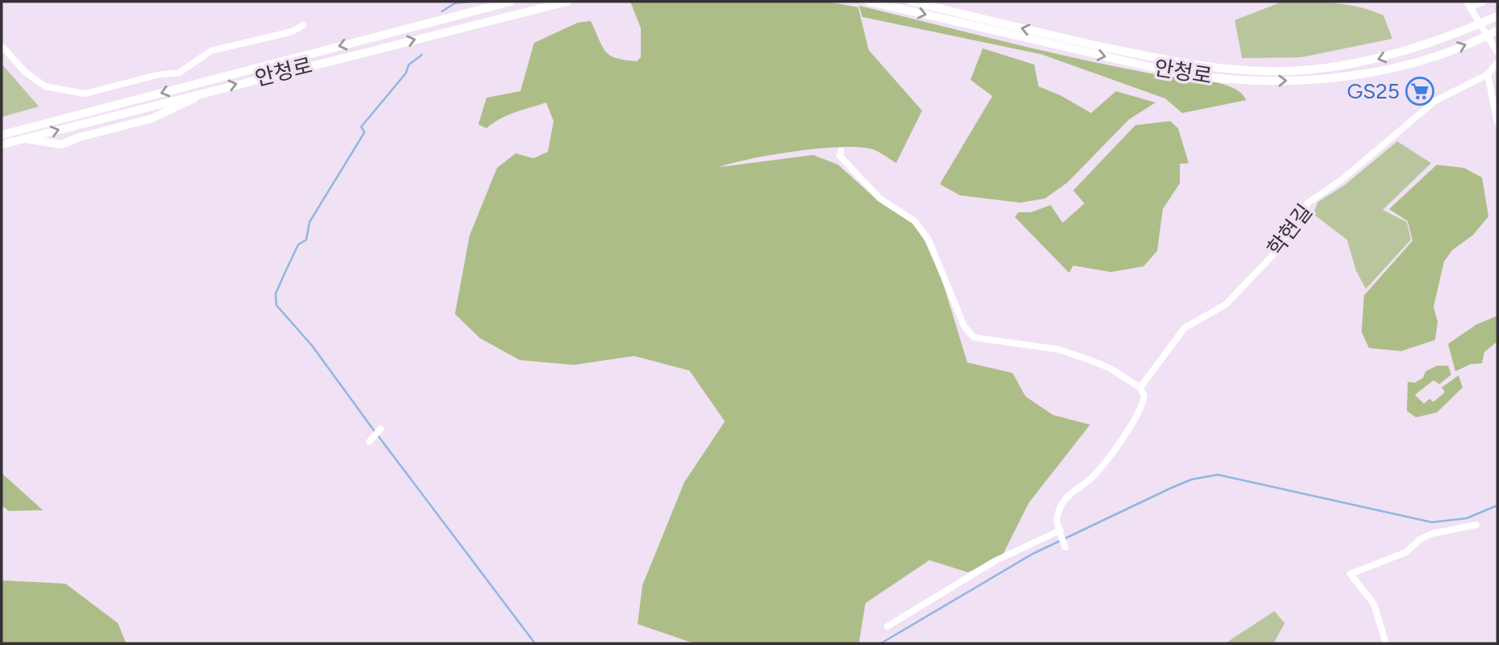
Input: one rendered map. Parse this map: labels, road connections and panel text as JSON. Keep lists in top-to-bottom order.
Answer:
{
  "streets": {
    "street": ["안청로", "학현길"]
  },
  "places": {
    "supermarket": ["GS25"]
  }
}
